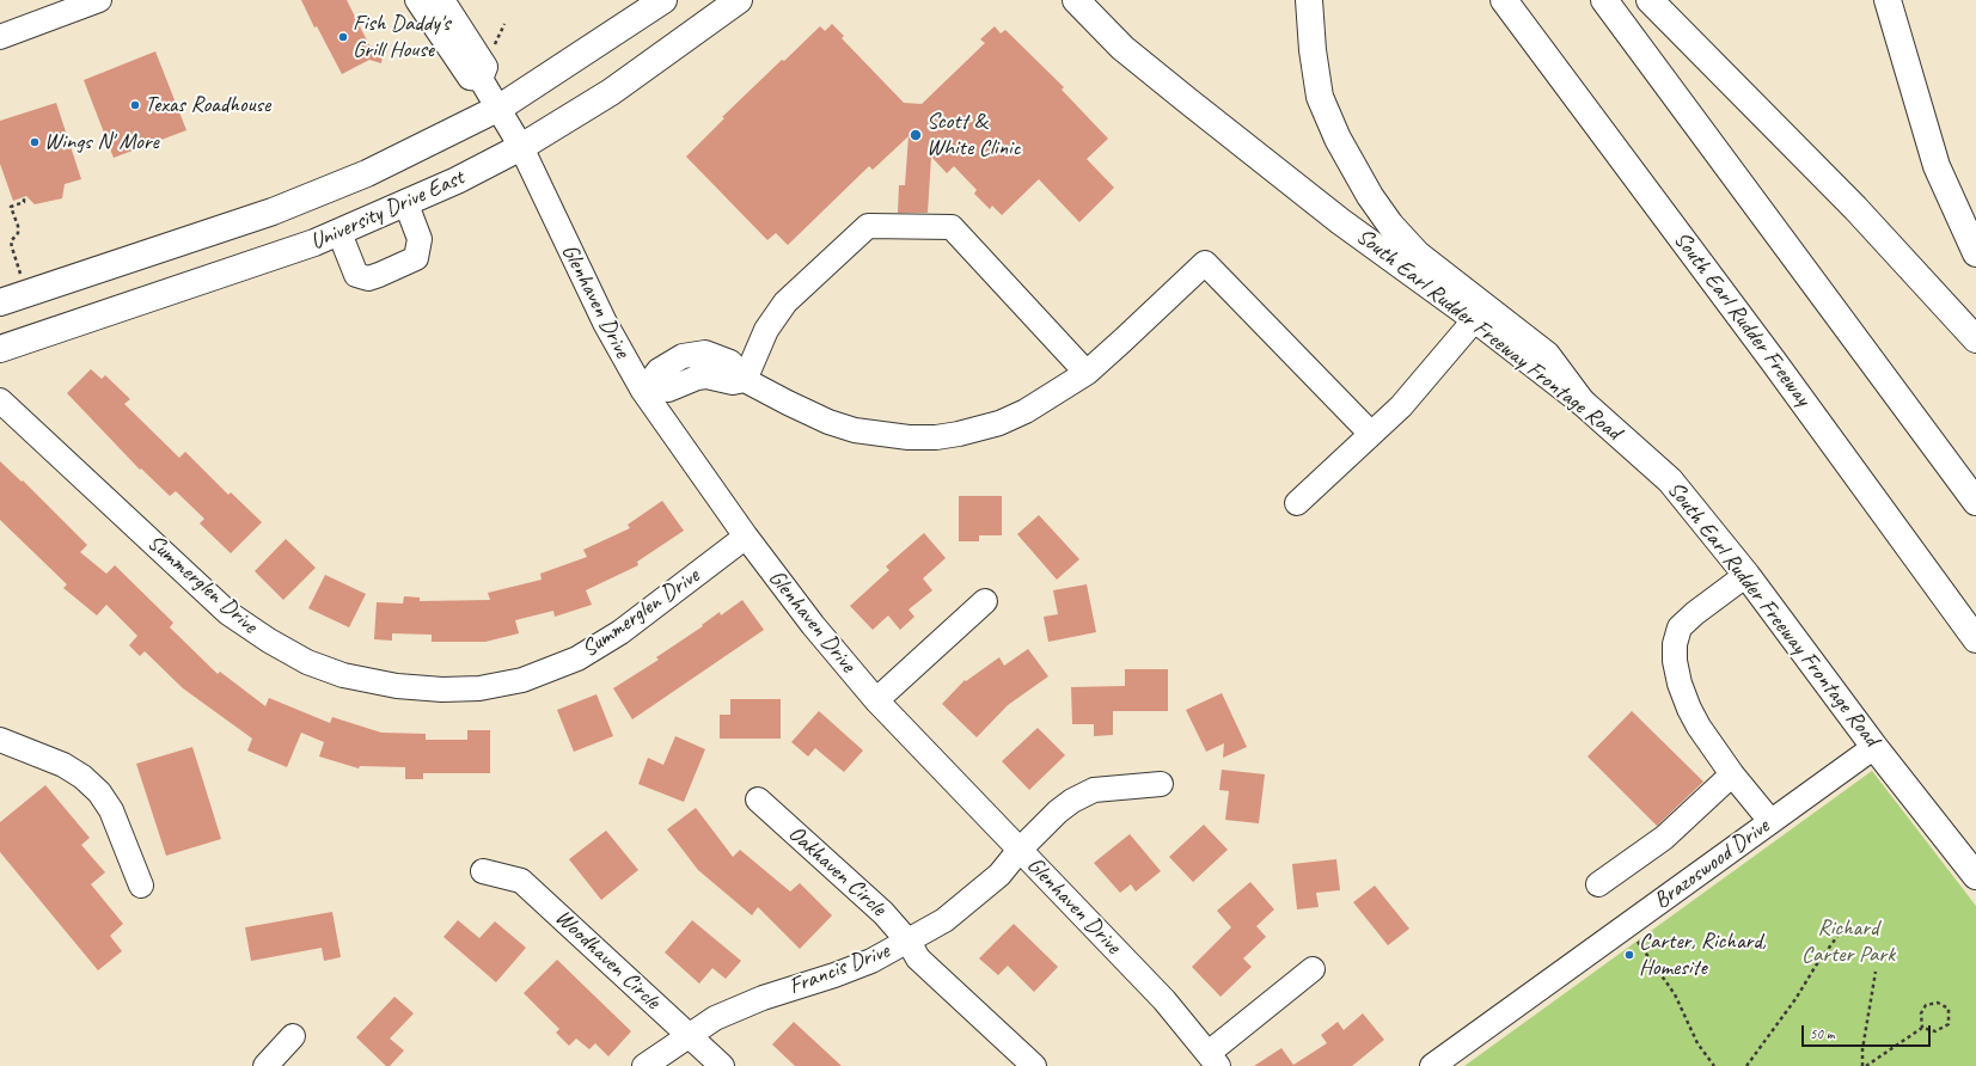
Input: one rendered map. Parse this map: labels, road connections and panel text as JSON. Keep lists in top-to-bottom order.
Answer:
{
  "streets": {
    "main road": ["University Drive East", "South Earl Rudder Freeway", "South Earl Rudder Freeway Frontage Road"],
    "street": [
      "Glenhaven Drive",
      "Summerglen Drive",
      "Brazoswood Drive",
      "Oakhaven Circle",
      "Woodhaven Circle",
      "Francis Drive"
    ]
  },
  "crossings": [
    ["University Drive East", "Glenhaven Drive"],
    ["Glenhaven Drive", "Summerglen Drive"],
    ["Glenhaven Drive", "Francis Drive"],
    ["South Earl Rudder Freeway Frontage Road", "Brazoswood Drive"],
    ["Oakhaven Circle", "Francis Drive"],
    ["Woodhaven Circle", "Francis Drive"]
  ],
  "parks": ["Richard Carter Park"],
  "places": [
    "Fish Daddy's Grill House",
    "Texas Roadhouse",
    "Scott & White Clinic",
    "Wings N' More",
    "Carter, Richard, Homesite"
  ],
  "scale_bar": "50 m"
}
